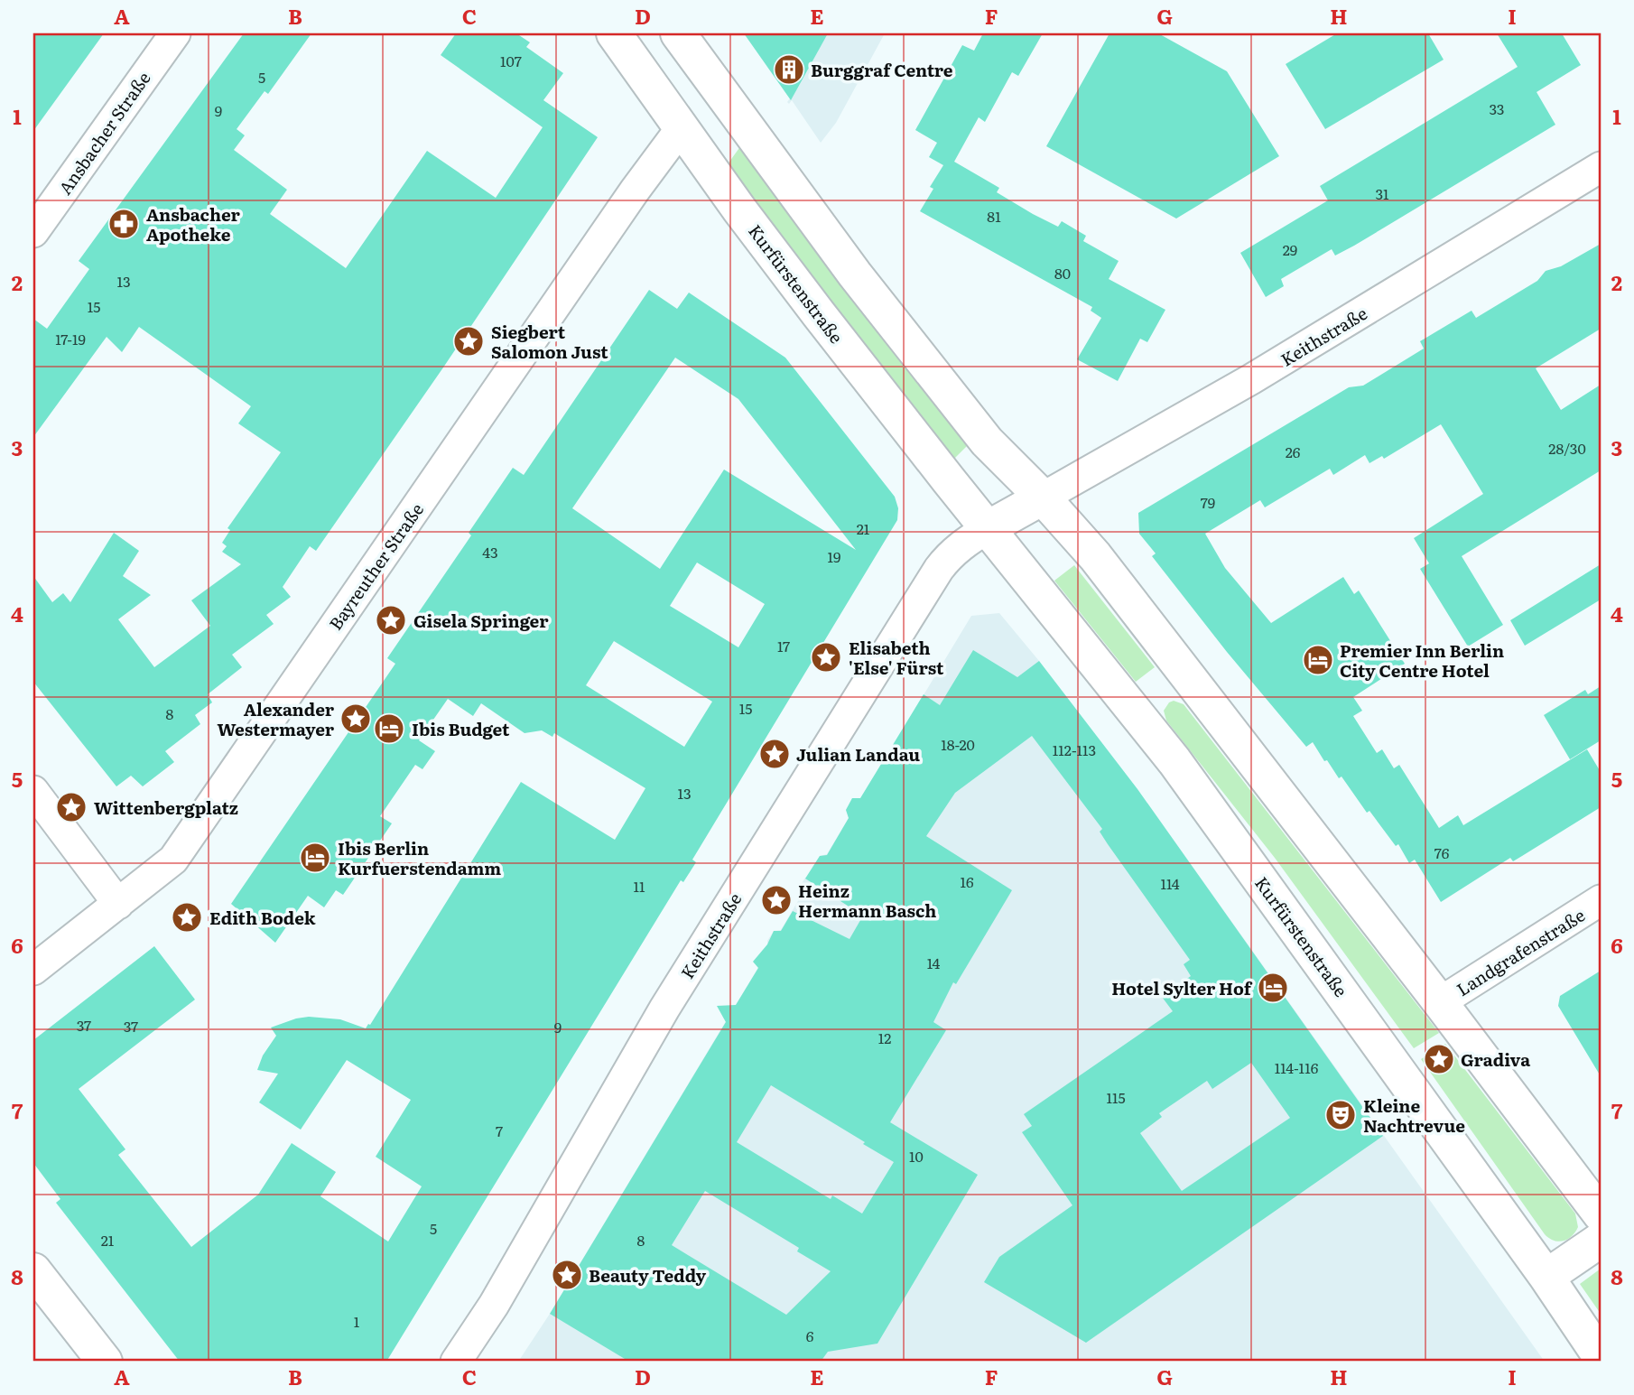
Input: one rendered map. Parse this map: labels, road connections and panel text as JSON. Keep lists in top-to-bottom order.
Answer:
{
  "streets": {
    "main road": ["Kurfürstenstraße"],
    "street": [
      "Ansbacher Straße",
      "Keithstraße",
      "Bayreuther Straße",
      "Landgrafenstraße"
    ]
  },
  "crossings": [
    ["Kurfürstenstraße", "Keithstraße"],
    ["Kurfürstenstraße", "Bayreuther Straße"]
  ],
  "places": {
    "building": ["Burggraf Centre"],
    "pharmacy": ["Ansbacher Apotheke"],
    "place": [
      "Siegbert Salomon Just",
      "Gisela Springer",
      "Elisabeth 'Else' Fürst",
      "Alexander Westermayer",
      "Julian Landau",
      "Wittenbergplatz",
      "Heinz Hermann Basch",
      "Edith Bodek",
      "Gradiva",
      "Beauty Teddy"
    ],
    "hotel": [
      "Premier Inn Berlin City Centre Hotel",
      "Ibis Budget",
      "Ibis Berlin Kurfuerstendamm",
      "Hotel Sylter Hof"
    ],
    "theatre": ["Kleine Nachtrevue"]
  },
  "house_numbers": [
    "107",
    "5",
    "33",
    "9",
    "31",
    "81",
    "29",
    "80",
    "13",
    "15",
    "17-19",
    "28/30",
    "26",
    "79",
    "21",
    "43",
    "19",
    "17",
    "15",
    "8",
    "18-20",
    "112-113",
    "13",
    "76",
    "16",
    "114",
    "11",
    "14",
    "37",
    "37",
    "9",
    "12",
    "114-116",
    "115",
    "7",
    "10",
    "5",
    "21",
    "8",
    "1",
    "6"
  ],
  "grid": {
    "columns": [
      "A",
      "B",
      "C",
      "D",
      "E",
      "F",
      "G",
      "H",
      "I"
    ],
    "rows": [
      "1",
      "2",
      "3",
      "4",
      "5",
      "6",
      "7",
      "8"
    ]
  }
}
